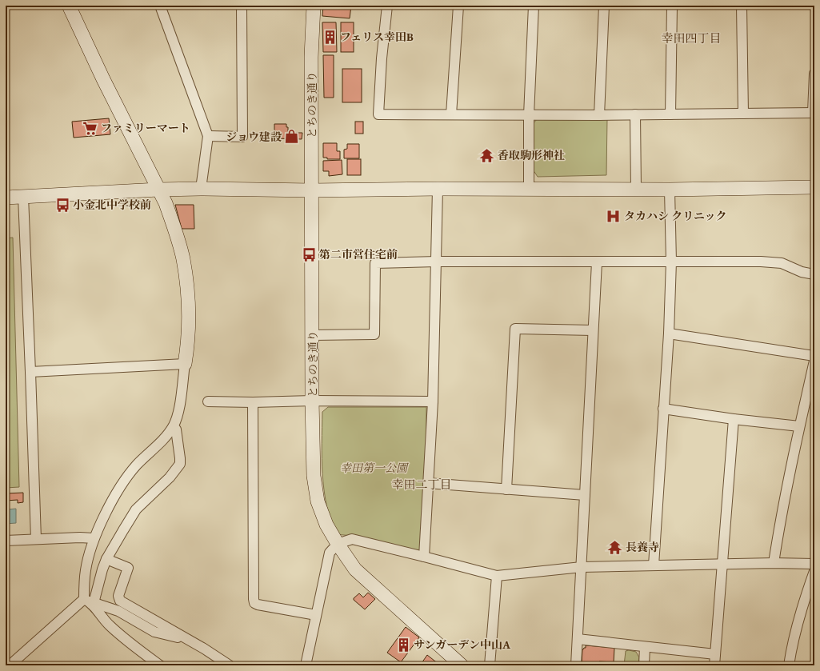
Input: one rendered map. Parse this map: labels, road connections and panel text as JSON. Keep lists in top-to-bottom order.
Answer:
{
  "streets": {
    "street": ["とちのき通り"]
  },
  "districts": ["幸田四丁目", "幸田二丁目"],
  "parks": ["幸田第一公園"],
  "places": {
    "building": ["フェリス幸田B", "サンガーデン中山A"],
    "supermarket": ["ファミリーマート"],
    "shop": ["ジョウ建設"],
    "temple": ["香取駒形神社", "長養寺"],
    "bus stop": ["小金北中学校前", "第二市営住宅前"],
    "hospital": ["タカハシ クリニック"]
  }
}
